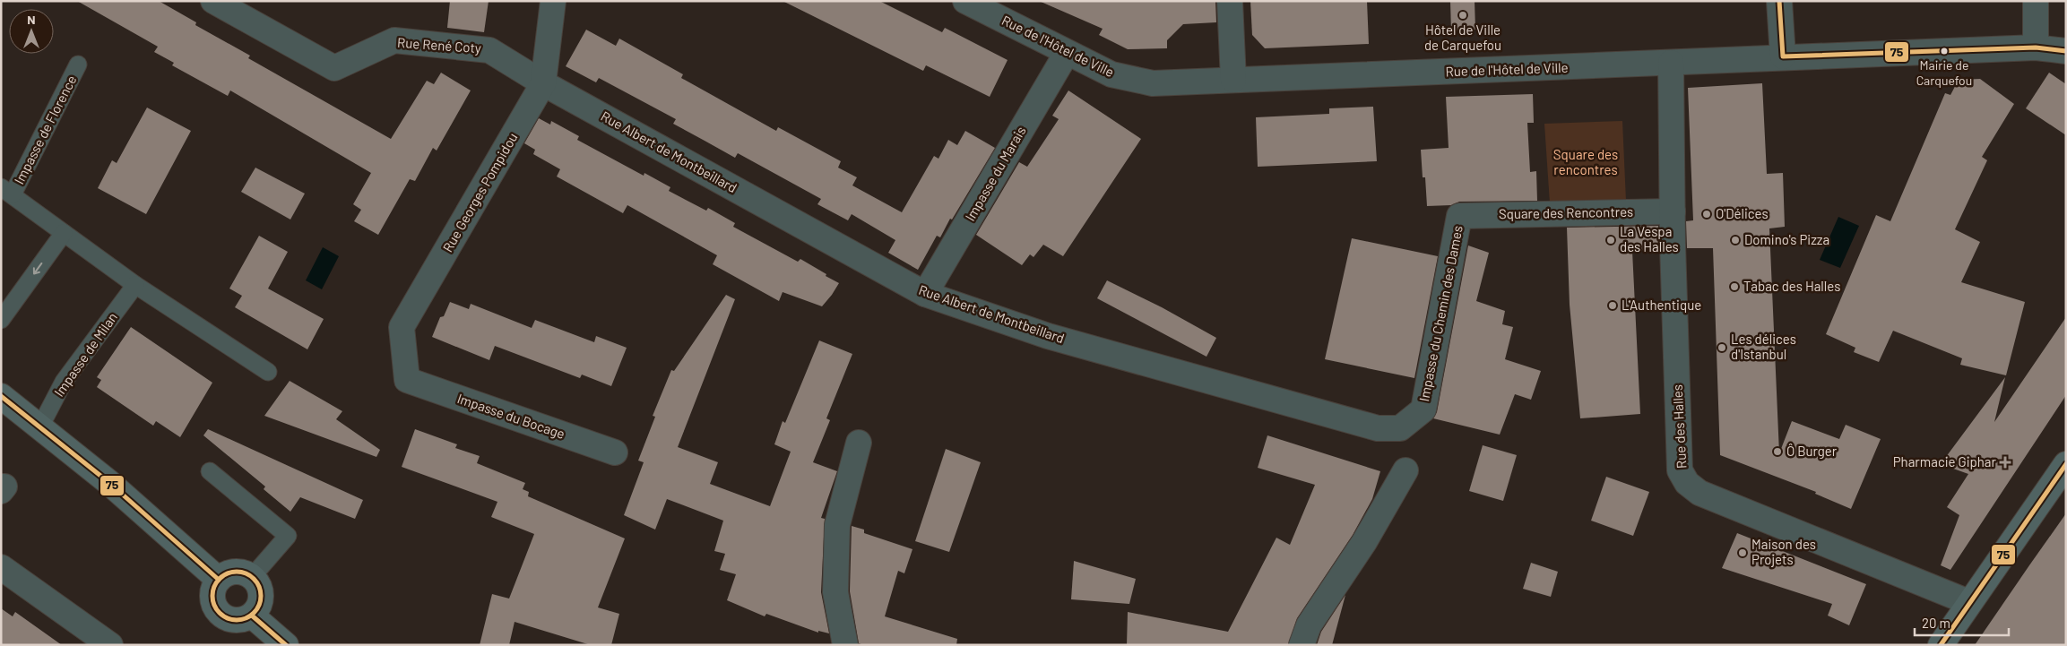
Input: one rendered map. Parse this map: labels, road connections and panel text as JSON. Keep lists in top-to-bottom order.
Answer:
{
  "streets": {
    "street": [
      "Rue René Coty",
      "Rue de l'Hôtel de Ville",
      "Rue Albert de Montbeillard",
      "Impasse du Marais",
      "Rue Georges Pompidou",
      "Square des Rencontres",
      "Impasse du Chemin des Dames",
      "Impasse du Bocage",
      "Rue des Halles"
    ],
    "lane": ["Impasse de Florence", "Impasse de Milan"]
  },
  "crossings": [
    ["Rue René Coty", "Rue Albert de Montbeillard"],
    ["Rue René Coty", "Rue Georges Pompidou"],
    ["Rue de l'Hôtel de Ville", "Impasse du Marais"],
    ["Rue de l'Hôtel de Ville", "Rue des Halles"],
    ["Rue Albert de Montbeillard", "Impasse du Marais"],
    ["Rue Albert de Montbeillard", "Rue Georges Pompidou"],
    ["Rue Albert de Montbeillard", "Impasse du Chemin des Dames"],
    ["Rue Georges Pompidou", "Impasse du Bocage"],
    ["Square des Rencontres", "Impasse du Chemin des Dames"],
    ["Square des Rencontres", "Rue des Halles"]
  ],
  "parks": ["Square des rencontres"],
  "places": {
    "other": [
      "Hôtel de Ville de Carquefou",
      "Mairie de Carquefou",
      "O'Délices",
      "La Vespa des Halles",
      "Domino's Pizza",
      "Tabac des Halles",
      "L'Authentique",
      "Les délices d'Istanbul",
      "Ô Burger",
      "Maison des Projets"
    ],
    "health": ["Pharmacie Giphar"]
  },
  "lines": ["transit line 75"],
  "scale_bar": "20 m",
  "north": "top"
}
